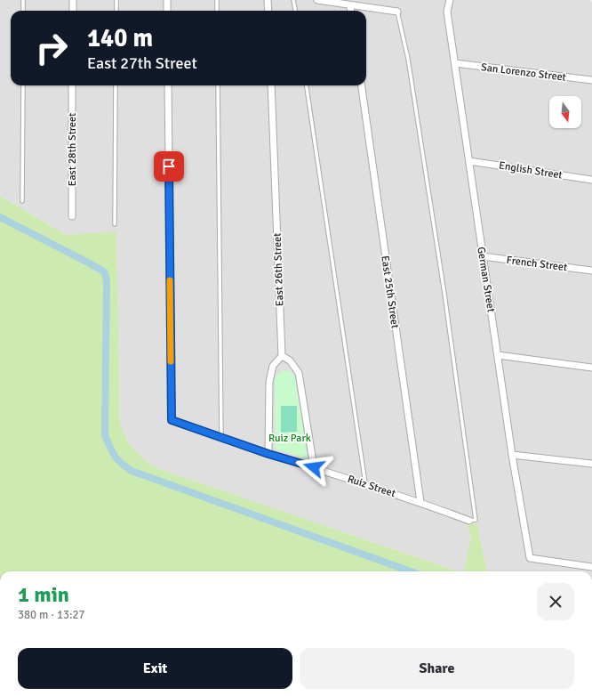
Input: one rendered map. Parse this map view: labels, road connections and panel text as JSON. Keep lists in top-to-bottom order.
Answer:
{
  "streets": {
    "street": [
      "San Lorenzo Street",
      "East 28th Street",
      "English Street",
      "French Street",
      "East 26th Street",
      "German Street",
      "East 25th Street",
      "Ruiz Street"
    ]
  },
  "crossings": [
    ["San Lorenzo Street", "German Street"],
    ["English Street", "German Street"],
    ["French Street", "German Street"],
    ["East 25th Street", "Ruiz Street"]
  ],
  "parks": ["Ruiz Park"],
  "north": "bottom",
  "page": {
    "turn": ["140 m", "East 27th Street"],
    "heading": ["1 min", "380 m · 13:27"],
    "buttons": ["Exit", "Share"]
  }
}
